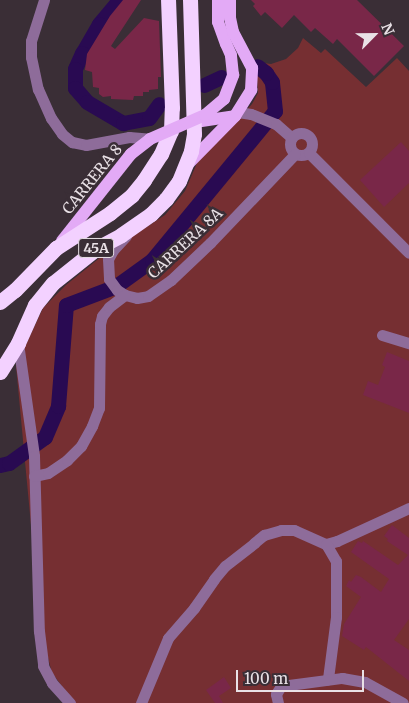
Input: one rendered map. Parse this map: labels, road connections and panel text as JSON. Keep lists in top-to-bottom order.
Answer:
{
  "streets": {
    "highway": ["45A"],
    "main road": ["CARRERA 8"],
    "street": ["CARRERA 8A"]
  },
  "crossings": [
    ["CARRERA 8", "45A"]
  ],
  "scale_bar": "100 m",
  "north": "top right"
}
